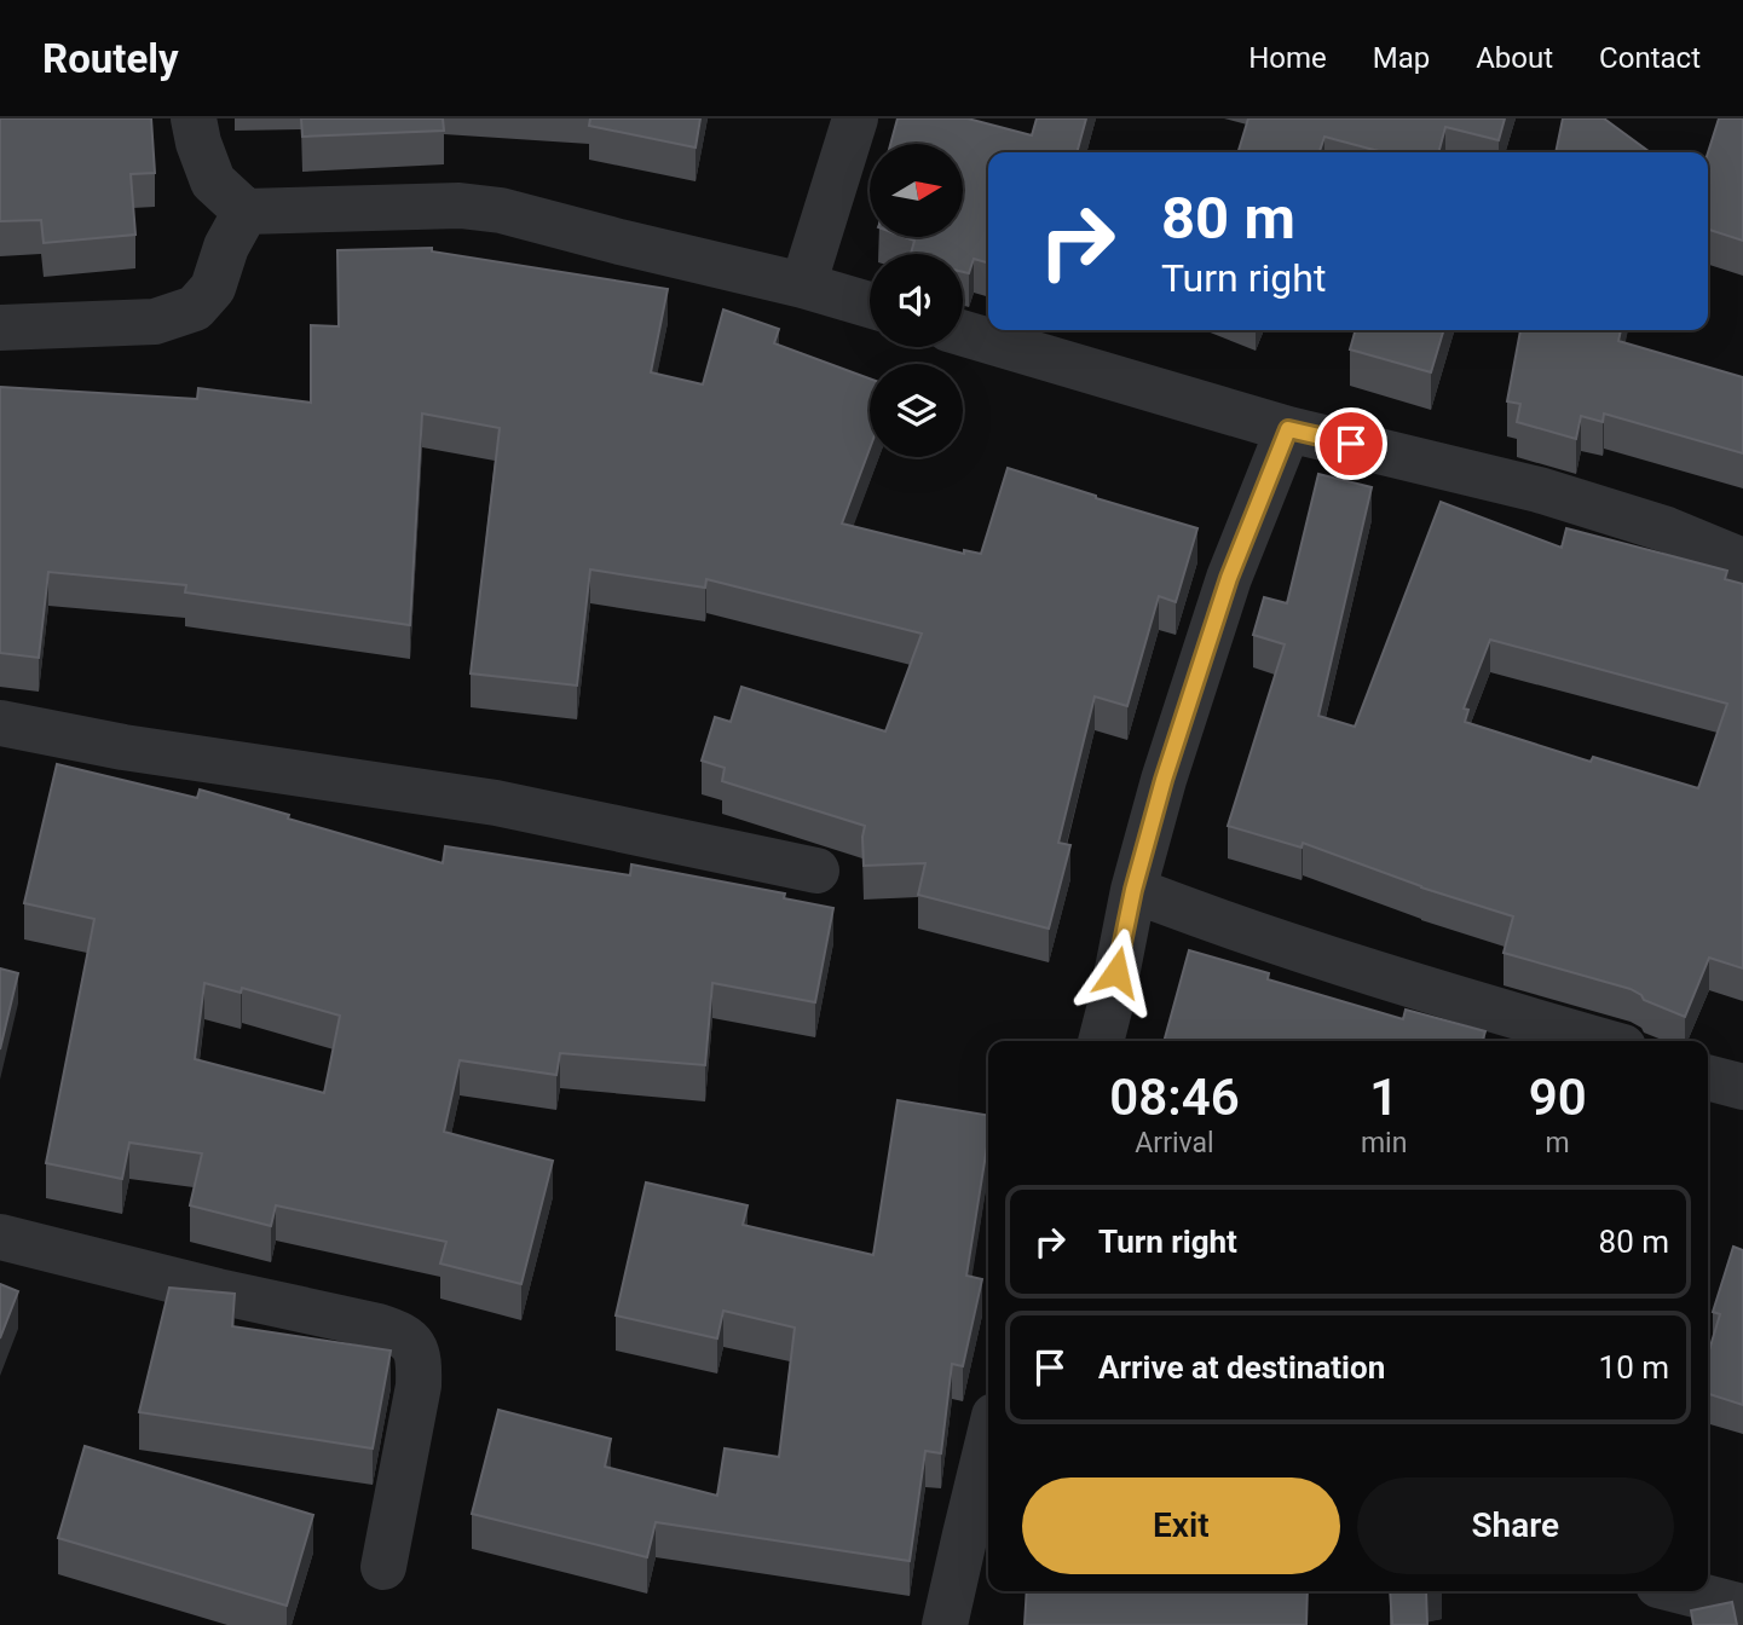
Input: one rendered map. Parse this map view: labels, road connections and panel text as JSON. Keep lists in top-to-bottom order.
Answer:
{
  "north": "right",
  "page": {
    "header": "Routely",
    "nav": [
      "Home",
      "Map",
      "About",
      "Contact"
    ],
    "turn": ["80 m", "Turn right"],
    "eta": [
      "08:46",
      "Arrival",
      "1",
      "min",
      "90",
      "m"
    ],
    "list": [
      {
        "name": "Turn right",
        "value": "80 m"
      },
      {
        "name": "Arrive at destination",
        "value": "10 m"
      }
    ],
    "buttons": ["Exit", "Share"]
  }
}
